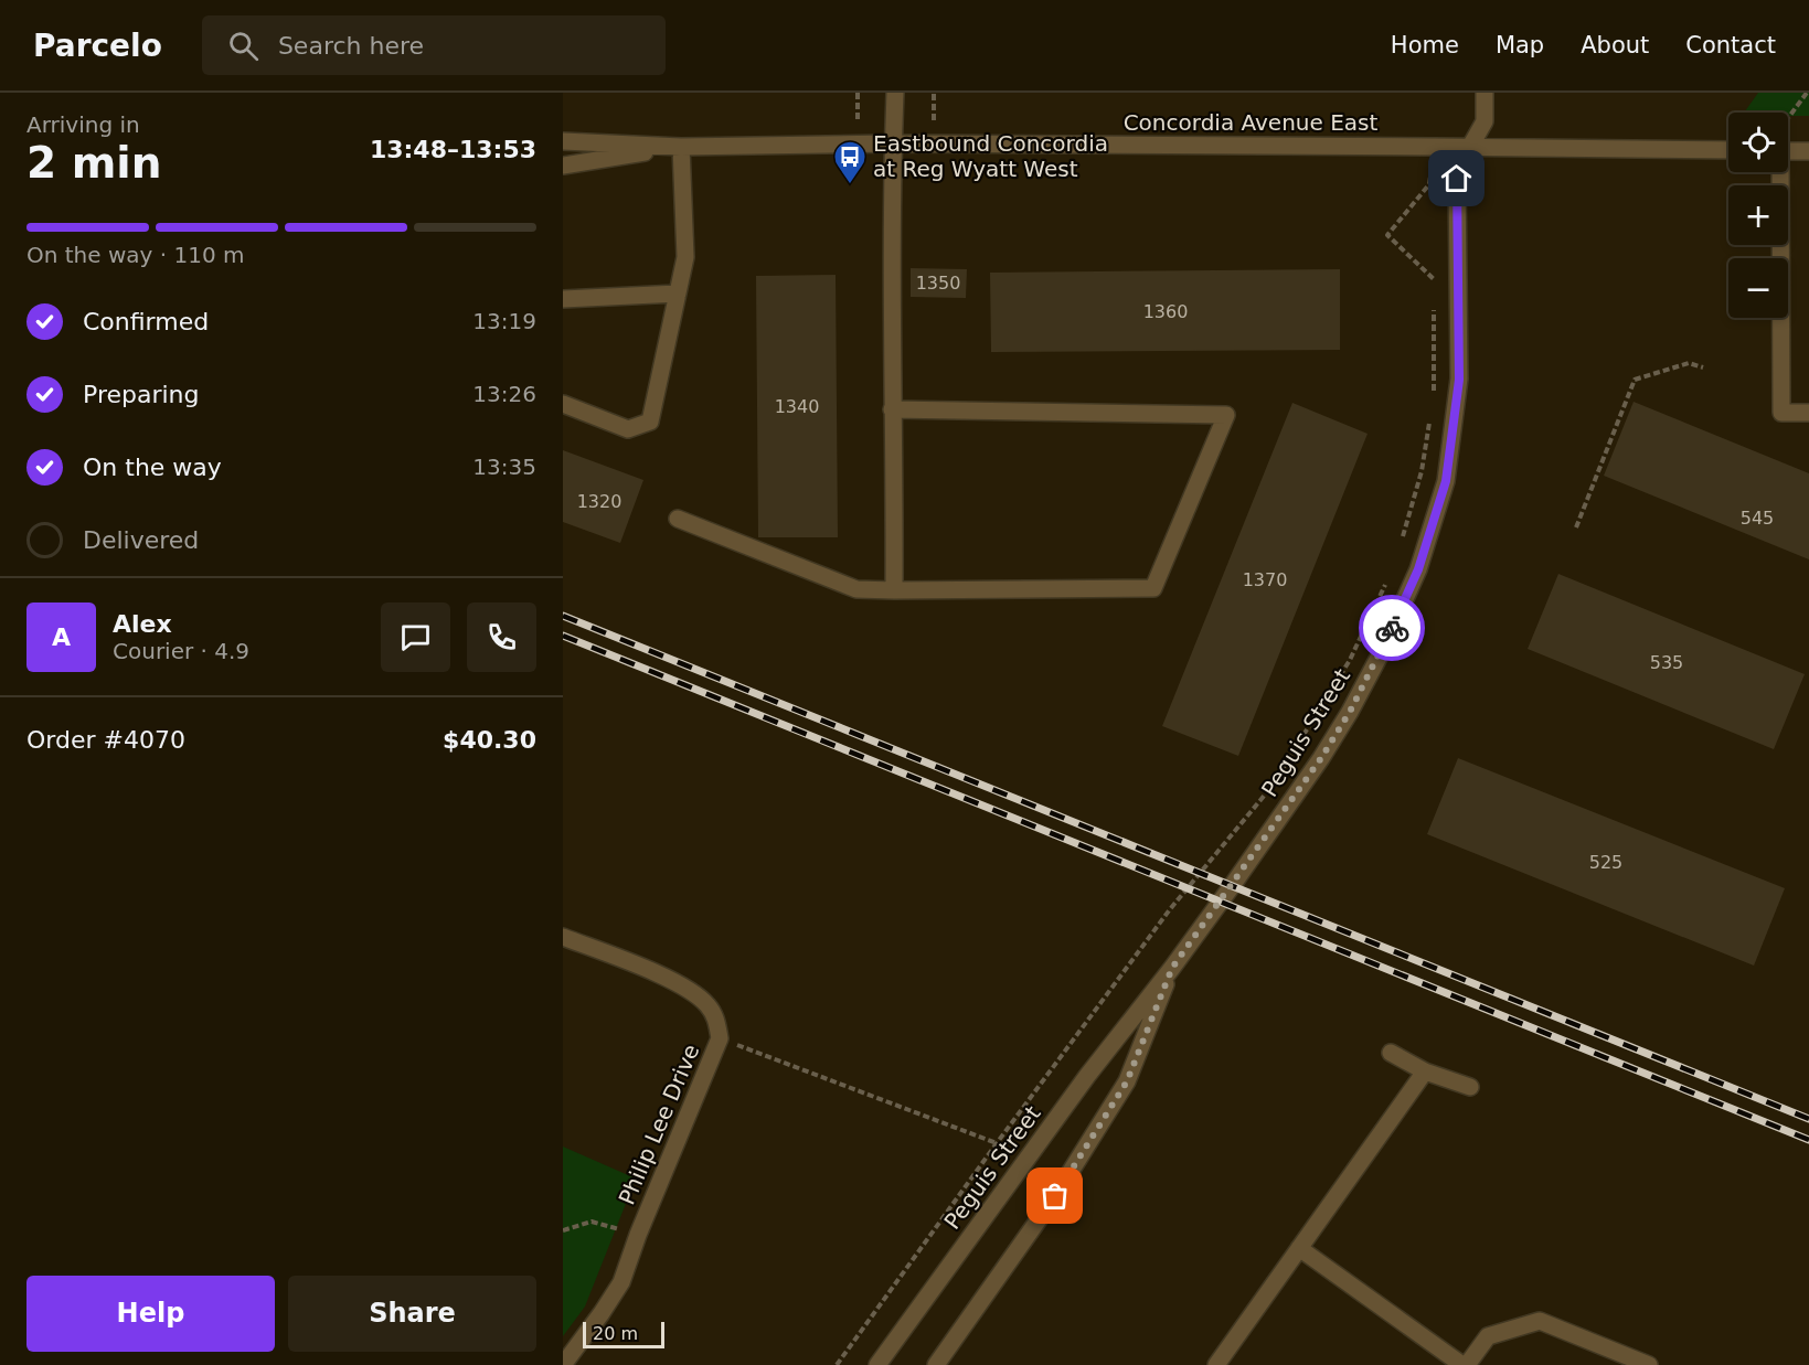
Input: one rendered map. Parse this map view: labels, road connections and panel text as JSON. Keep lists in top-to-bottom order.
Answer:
{
  "streets": {
    "street": ["Concordia Avenue East", "Peguis Street", "Philip Lee Drive"]
  },
  "crossings": [
    ["Concordia Avenue East", "Peguis Street"]
  ],
  "places": {
    "bus stop": ["Eastbound Concordia at Reg Wyatt West"]
  },
  "house_numbers": [
    "1350",
    "1360",
    "1340",
    "1320",
    "545",
    "1370",
    "535",
    "525"
  ],
  "scale_bar": "20 m",
  "page": {
    "header": "Parcelo",
    "search": "Search here",
    "nav": [
      "Home",
      "Map",
      "About",
      "Contact"
    ],
    "heading": ["2 min", "Arriving in", "13:48–13:53"],
    "panel": [
      "Alex",
      "Courier · 4.9",
      "Order #4070",
      "$40.30"
    ],
    "map_buttons": ["+", "−"],
    "bar": "On the way · 110 m",
    "list": [
      ["Confirmed", "13:19"],
      ["Preparing", "13:26"],
      ["On the way", "13:35"],
      "Delivered"
    ],
    "round": "A",
    "buttons": ["Help", "Share"],
    "scale": "20 m"
  }
}
